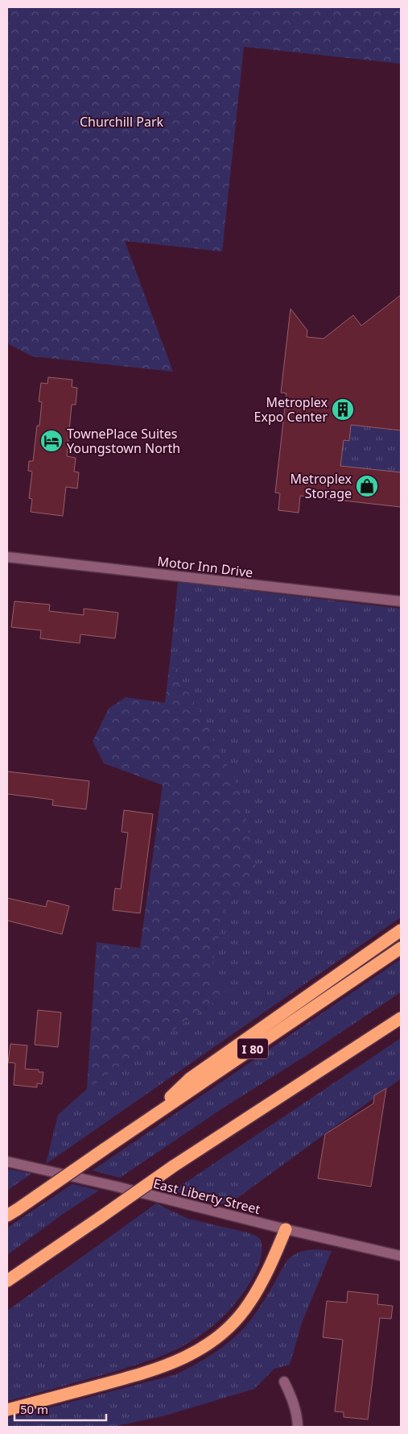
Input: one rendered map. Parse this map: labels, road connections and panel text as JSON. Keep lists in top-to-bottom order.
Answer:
{
  "streets": {
    "highway": ["I 80"],
    "street": ["Motor Inn Drive", "East Liberty Street"]
  },
  "parks": ["Churchill Park"],
  "places": {
    "building": ["Metroplex Expo Center"],
    "hotel": ["TownePlace Suites Youngstown North"],
    "shop": ["Metroplex Storage"]
  },
  "scale_bar": "50 m"
}
